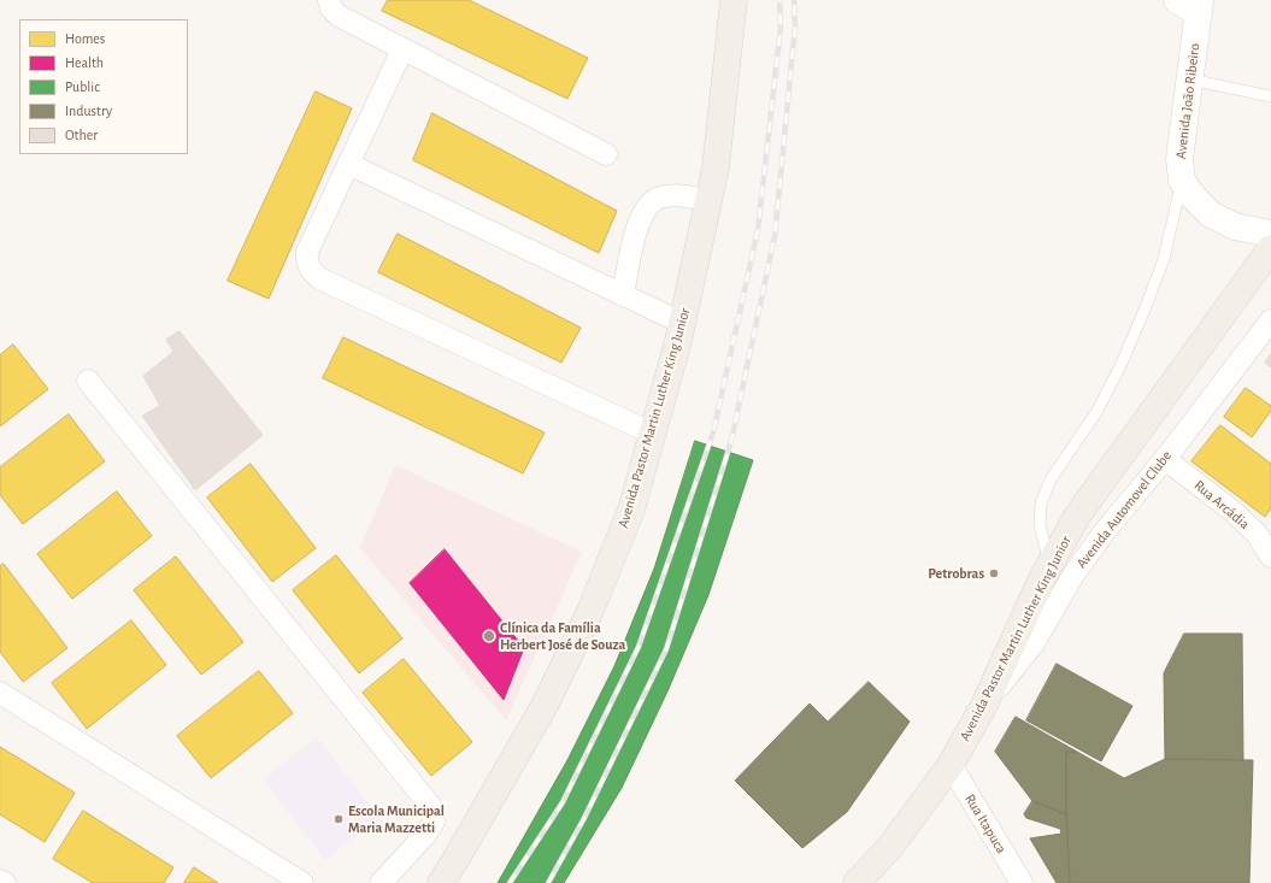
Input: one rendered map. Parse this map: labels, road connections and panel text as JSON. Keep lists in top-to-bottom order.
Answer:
{
  "streets": {
    "main road": ["Avenida João Ribeiro", "Avenida Pastor Martin Luther King Junior"],
    "street": ["Rua Arcádia", "Avenida Automovel Clube", "Rua Itapuca"]
  },
  "crossings": [
    ["Avenida Pastor Martin Luther King Junior", "Avenida Automovel Clube"],
    ["Avenida Pastor Martin Luther King Junior", "Rua Itapuca"],
    ["Rua Arcádia", "Avenida Automovel Clube"]
  ],
  "places": ["Petrobras", "Clínica da Família Herbert José de Souza", "Escola Municipal Maria Mazzetti"],
  "legend": [
    "Homes",
    "Health",
    "Public",
    "Industry",
    "Other"
  ]
}
